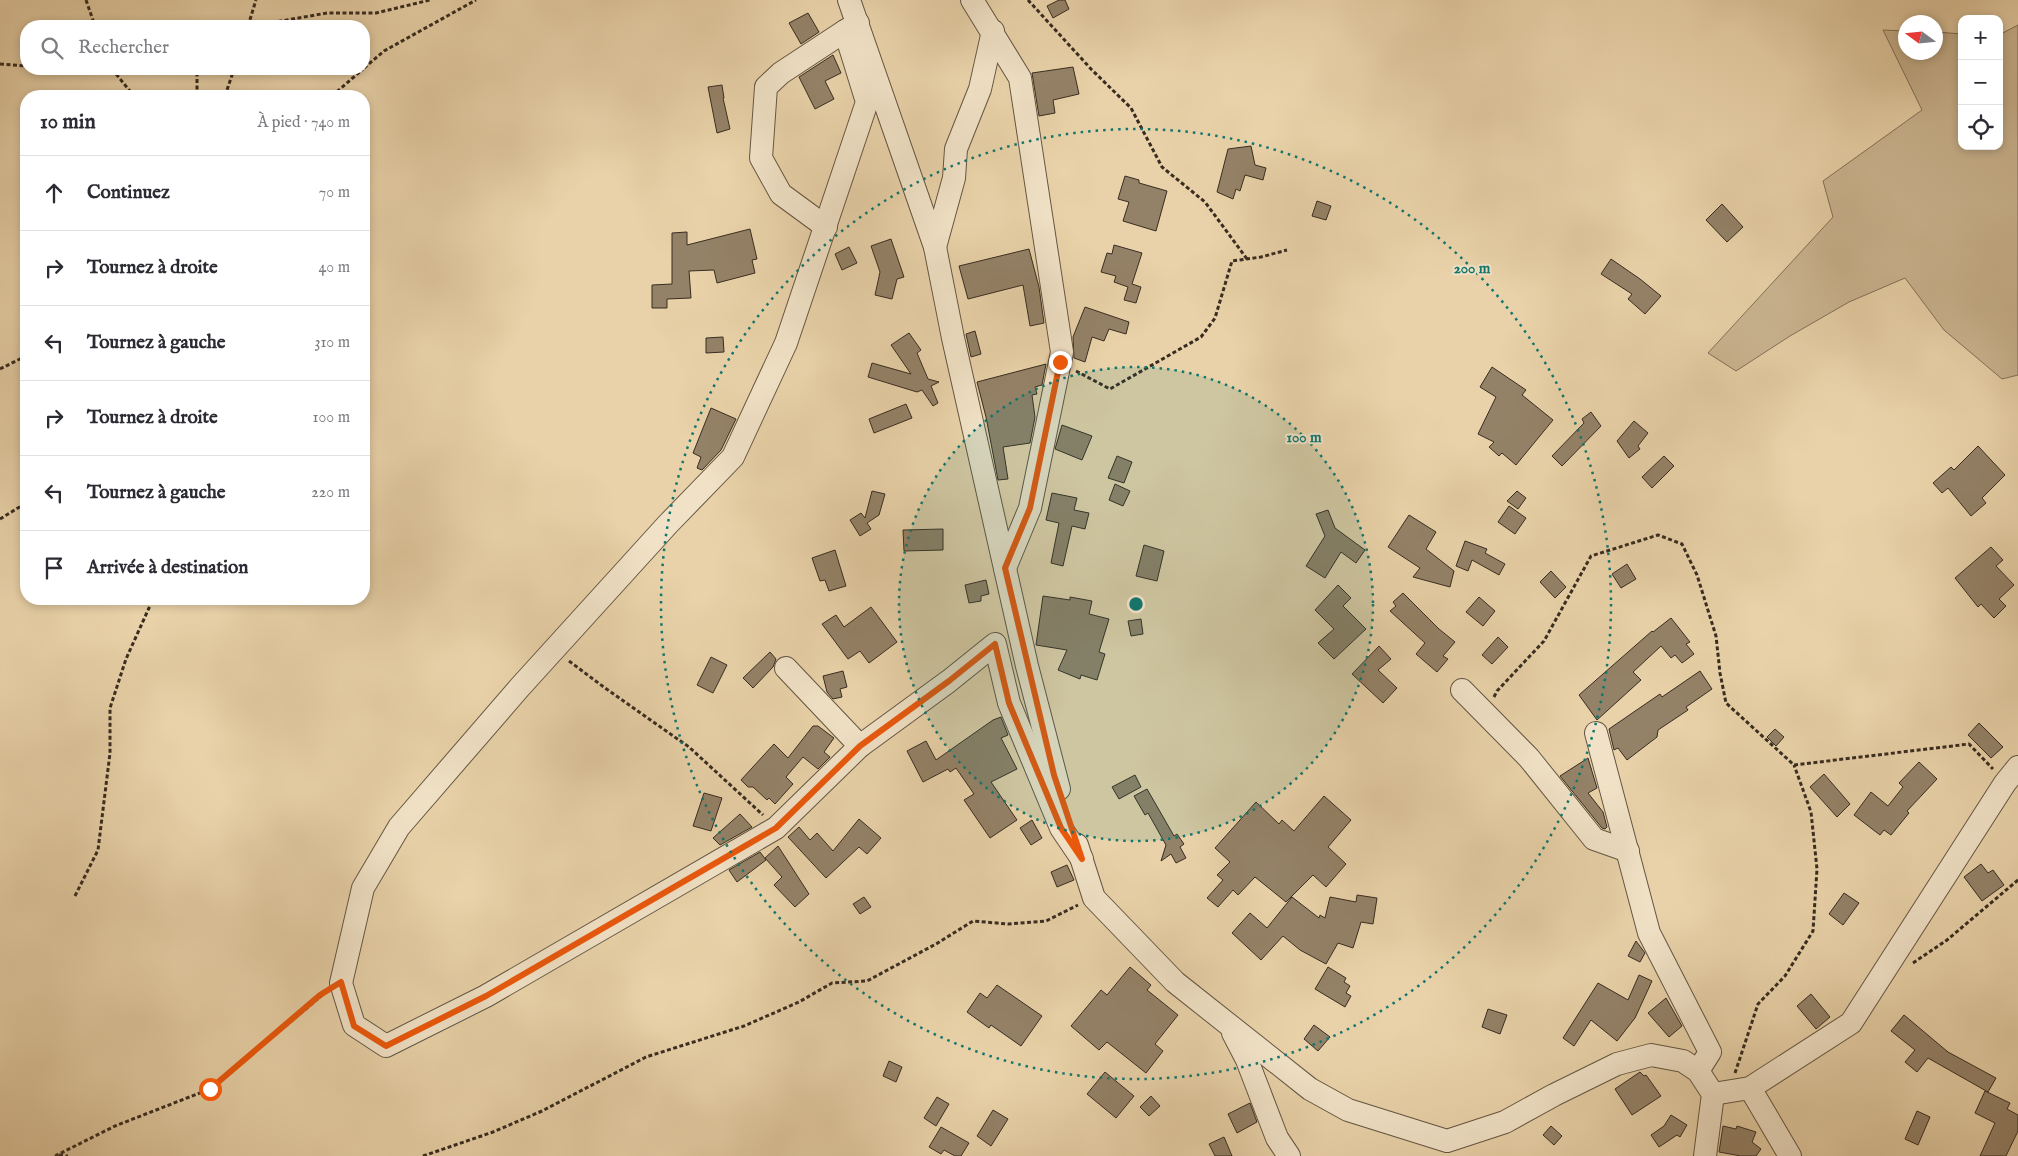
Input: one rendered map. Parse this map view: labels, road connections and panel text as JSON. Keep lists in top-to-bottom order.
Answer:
{
  "north": "left",
  "page": {
    "map_buttons": ["+", "−"],
    "search": "Rechercher",
    "heading": ["10 min", "À pied · 740 m"],
    "list": [
      ["Continuez", "70 m"],
      ["Tournez à droite", "40 m"],
      ["Tournez à gauche", "310 m"],
      ["Tournez à droite", "100 m"],
      ["Tournez à gauche", "220 m"],
      "Arrivée à destination"
    ]
  },
  "rings": ["200 m", "100 m"]
}
